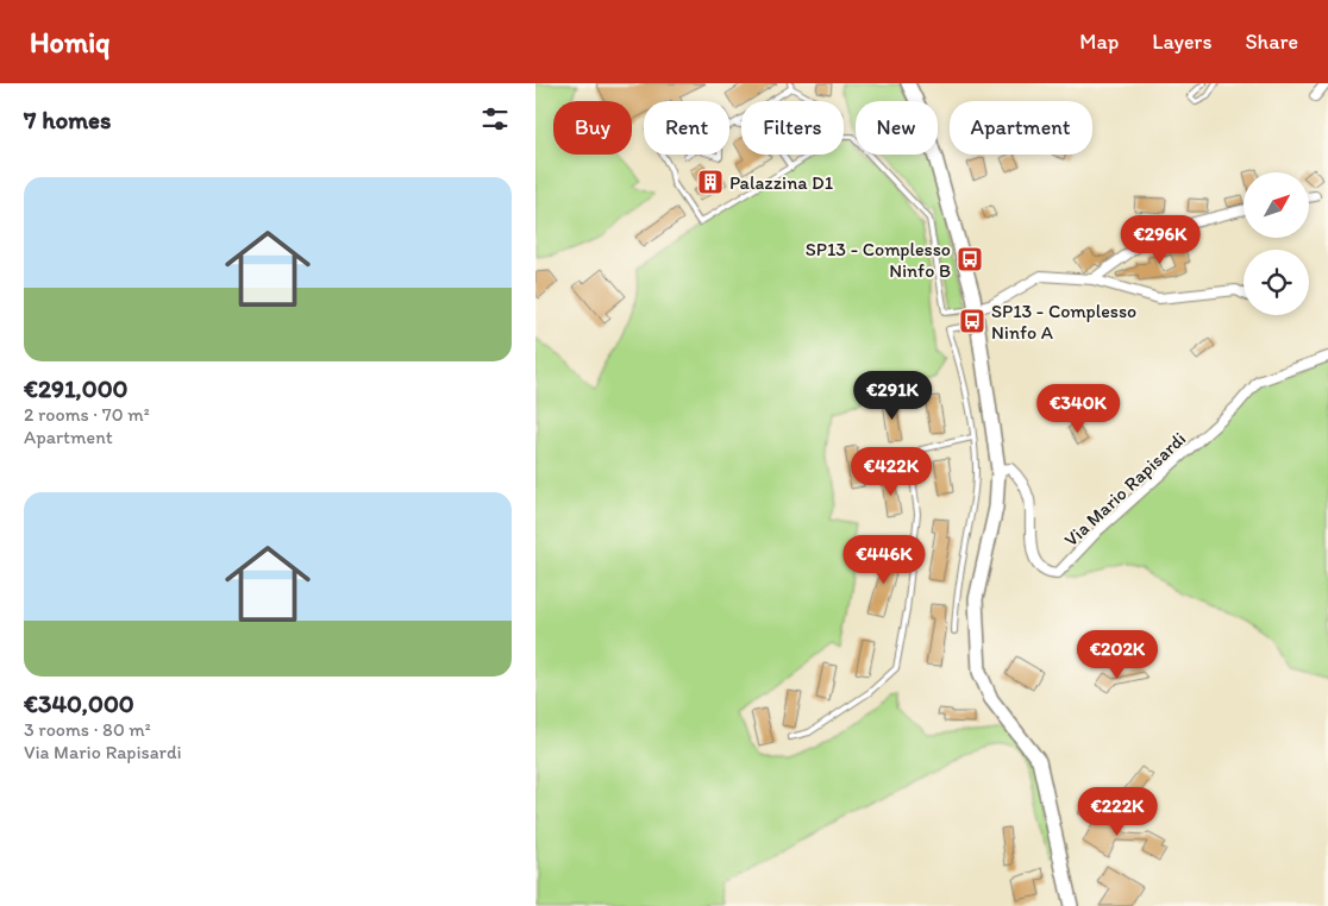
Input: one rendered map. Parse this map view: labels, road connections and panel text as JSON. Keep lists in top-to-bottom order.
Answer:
{
  "streets": {
    "street": ["Via Mario Rapisardi"]
  },
  "places": {
    "building": ["Palazzina D1"],
    "bus stop": ["SP13 - Complesso Ninfo B", "SP13 - Complesso Ninfo A"]
  },
  "north": "top right",
  "page": {
    "header": "Homiq",
    "nav": ["Map", "Layers", "Share"],
    "heading": "7 homes",
    "chip": [
      "Buy",
      "Rent",
      "Filters",
      "New",
      "Apartment"
    ],
    "list": [
      {
        "name": "€291,000",
        "note": "2 rooms · 70 m² · Apartment"
      },
      {
        "name": "€340,000",
        "note": "3 rooms · 80 m² · Via Mario Rapisardi"
      }
    ],
    "price": [
      "€296K",
      "€291K",
      "€340K",
      "€422K",
      "€446K",
      "€202K",
      "€222K"
    ]
  }
}
